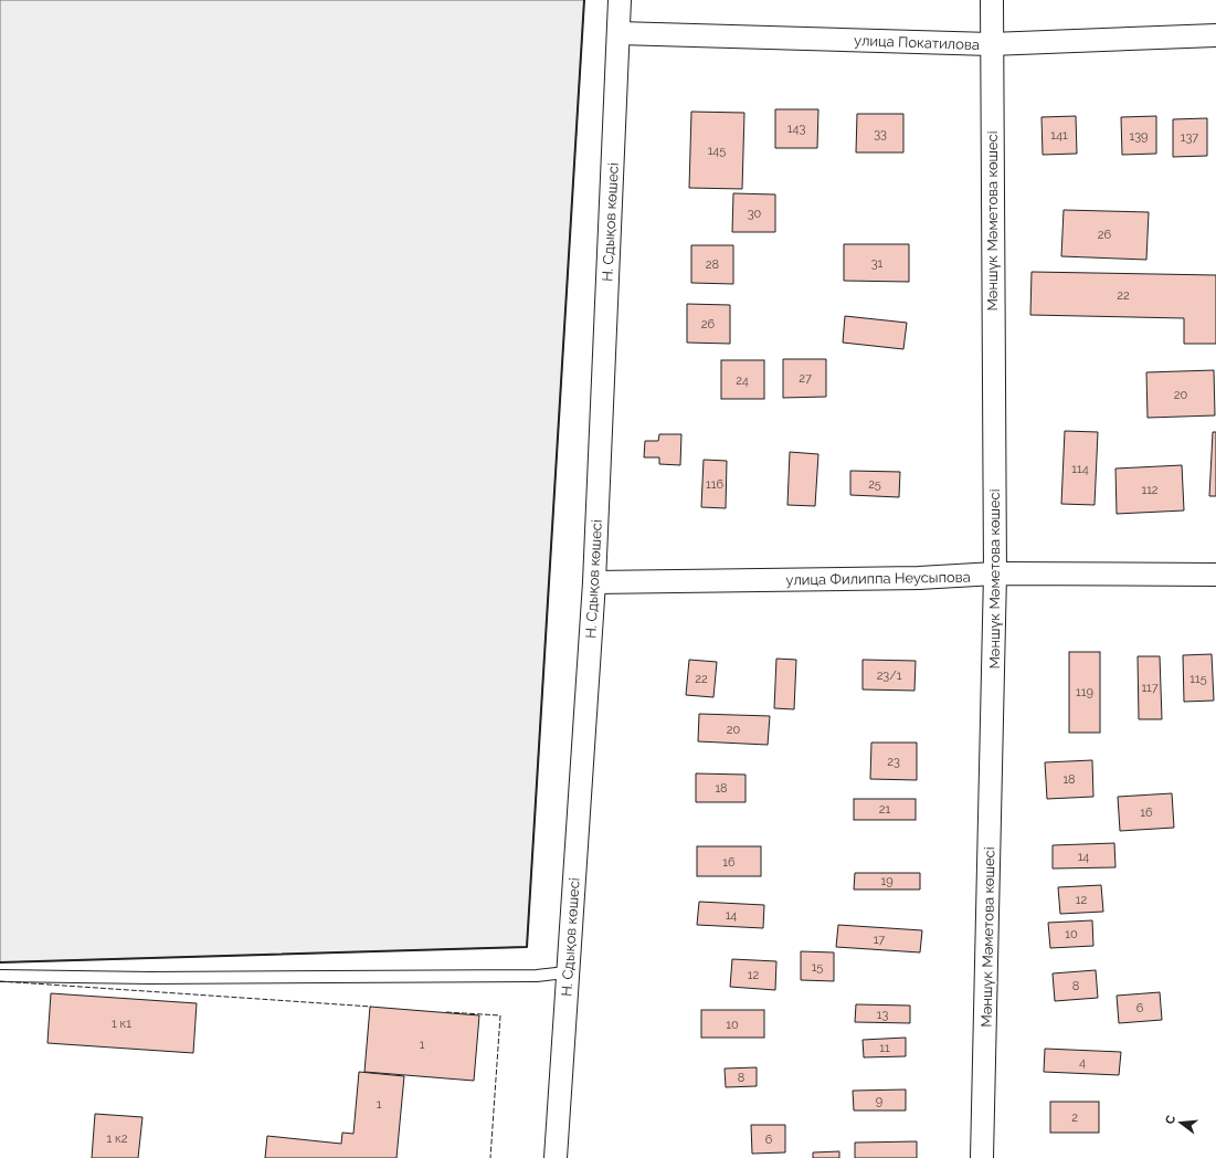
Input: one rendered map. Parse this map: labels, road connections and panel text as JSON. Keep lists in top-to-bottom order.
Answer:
{
  "streets": {
    "street": [
      "улица Покатилова",
      "Мәншүк Мәметова көшесі",
      "Н. Сдықов көшесі",
      "улица Филиппа Неусыпова"
    ]
  },
  "crossings": [
    ["улица Покатилова", "Мәншүк Мәметова көшесі"],
    ["улица Покатилова", "Н. Сдықов көшесі"],
    ["Мәншүк Мәметова көшесі", "улица Филиппа Неусыпова"],
    ["Н. Сдықов көшесі", "улица Филиппа Неусыпова"]
  ],
  "house_numbers": [
    "143",
    "33",
    "141",
    "139",
    "137",
    "145",
    "30",
    "26",
    "31",
    "28",
    "22",
    "26",
    "27",
    "24",
    "20",
    "114",
    "116",
    "25",
    "112",
    "23/1",
    "22",
    "115",
    "117",
    "119",
    "20",
    "23",
    "18",
    "18",
    "21",
    "16",
    "14",
    "16",
    "19",
    "12",
    "14",
    "10",
    "17",
    "15",
    "12",
    "8",
    "6",
    "13",
    "1 к1",
    "10",
    "1",
    "11",
    "4",
    "8",
    "9",
    "1",
    "2",
    "1 к2",
    "6"
  ],
  "north": "left"
}
